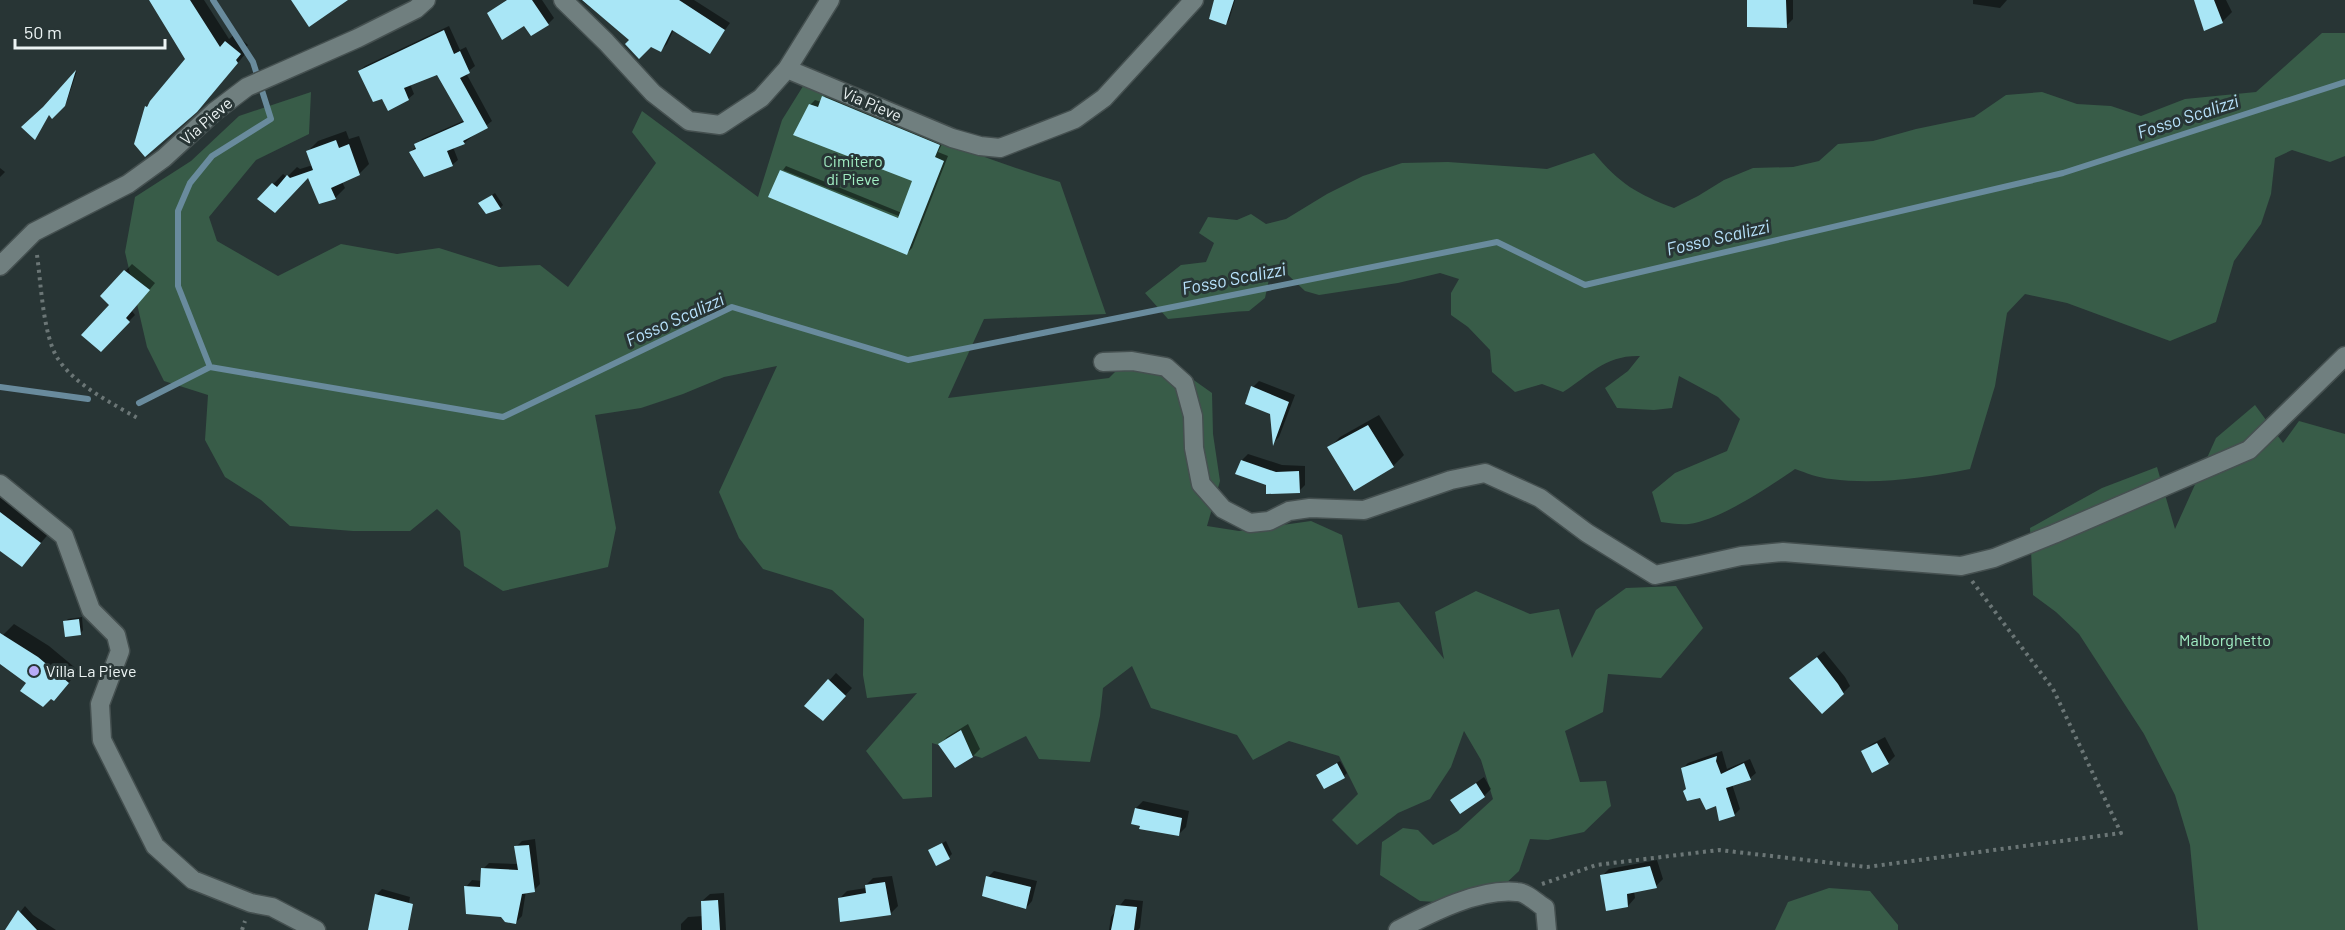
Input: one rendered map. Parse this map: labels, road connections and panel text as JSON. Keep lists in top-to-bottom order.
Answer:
{
  "streets": {
    "street": ["Via Pieve"]
  },
  "water": ["Fosso Scalizzi"],
  "parks": ["Cimitero di Pieve", "Malborghetto"],
  "places": ["Villa La Pieve"],
  "scale_bar": "50 m"
}
